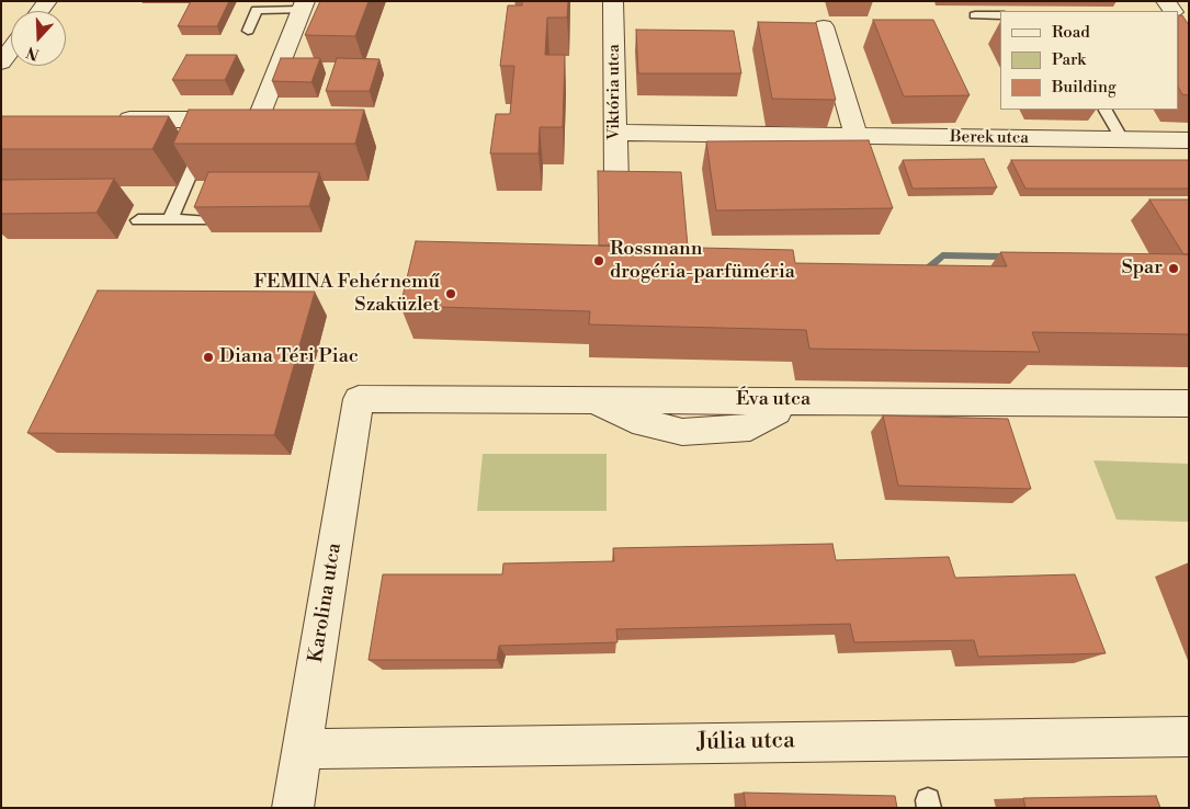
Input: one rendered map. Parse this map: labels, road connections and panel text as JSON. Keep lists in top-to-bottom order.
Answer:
{
  "streets": {
    "street": [
      "Viktória utca",
      "Berek utca",
      "Éva utca",
      "Karolina utca",
      "Júlia utca"
    ]
  },
  "crossings": [
    ["Viktória utca", "Berek utca"],
    ["Éva utca", "Karolina utca"],
    ["Karolina utca", "Júlia utca"]
  ],
  "places": [
    "Rossmann drogéria-parfüméria",
    "Spar",
    "FEMINA Fehérnemű Szaküzlet",
    "Diana Téri Piac"
  ],
  "legend": ["Road", "Park", "Building"],
  "north": "bottom"
}
